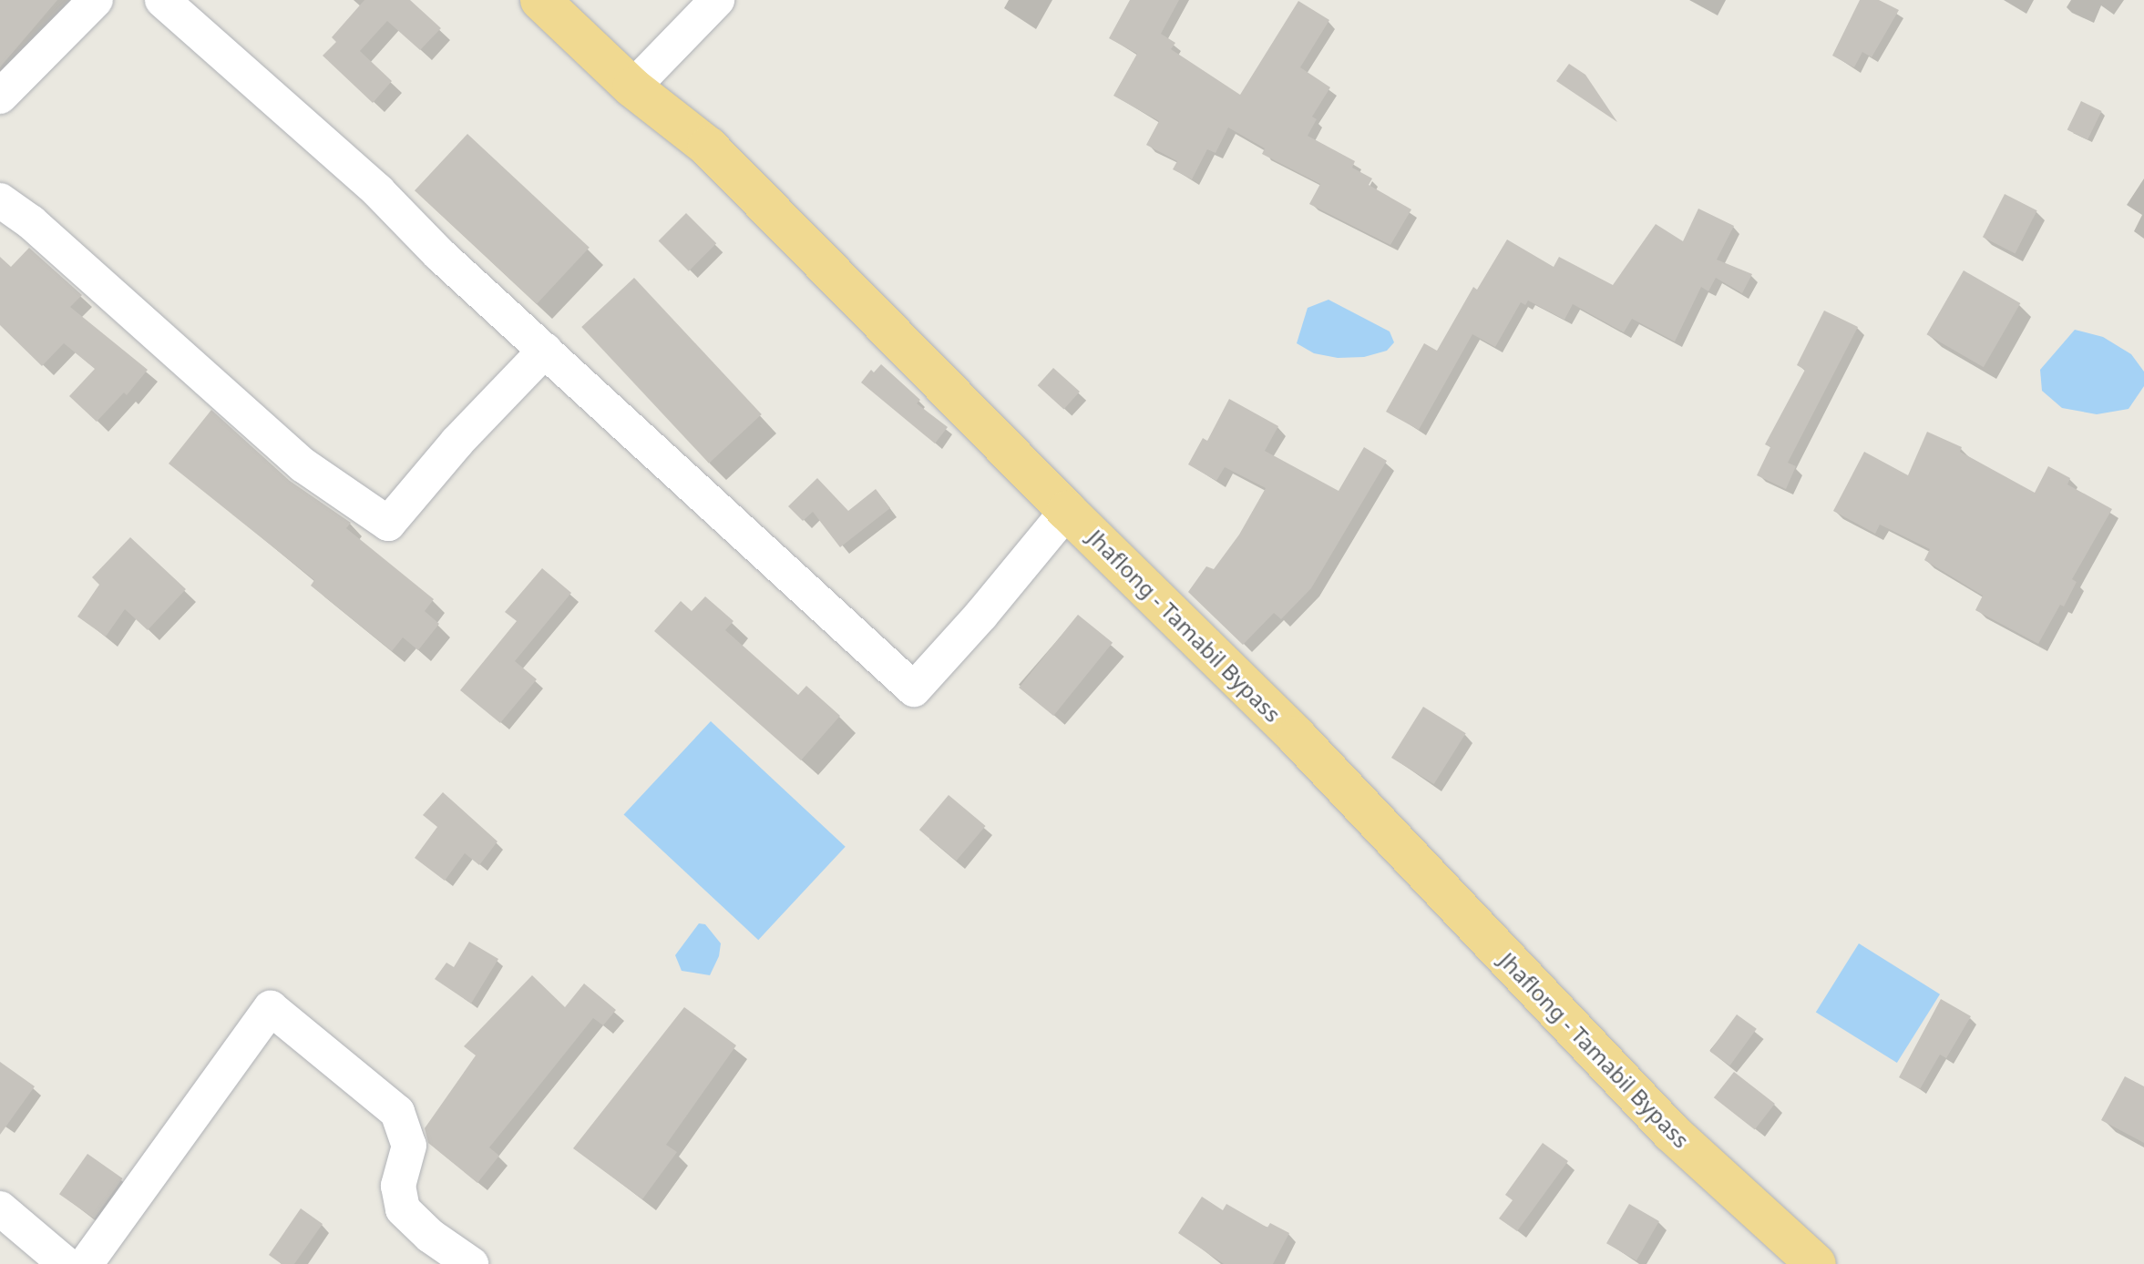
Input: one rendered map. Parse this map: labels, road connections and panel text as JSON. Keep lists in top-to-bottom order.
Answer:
{
  "streets": {
    "highway": ["Jhaflong - Tamabil Bypass"]
  }
}
